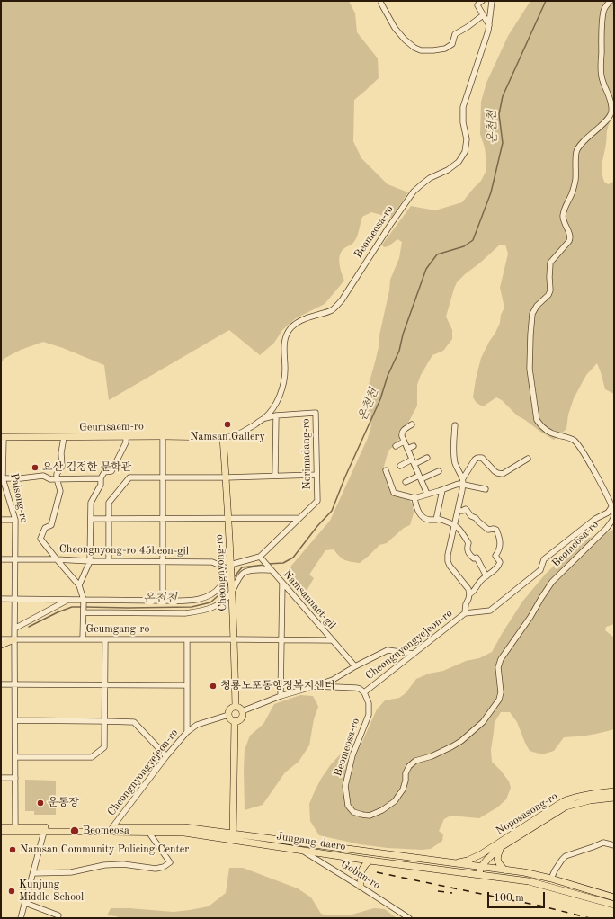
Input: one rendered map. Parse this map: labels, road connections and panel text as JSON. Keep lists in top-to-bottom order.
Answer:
{
  "streets": {
    "main road": [
      "Geumsaem-ro",
      "Cheongnyong-ro",
      "Noposasong-ro",
      "Jungang-daero"
    ],
    "street": [
      "Beomeosa-ro",
      "Norimadang-ro",
      "Palsong-ro",
      "Cheongnyong-ro 45beon-gil",
      "Namsannaet-gil",
      "Geumgang-ro",
      "Cheongnyongyejeon-ro",
      "Gobun-ro"
    ]
  },
  "crossings": [
    ["Beomeosa-ro", "Geumsaem-ro"],
    ["Beomeosa-ro", "Norimadang-ro"],
    ["Beomeosa-ro", "Cheongnyong-ro"],
    ["Beomeosa-ro", "Cheongnyongyejeon-ro"],
    ["Geumsaem-ro", "Palsong-ro"],
    ["Geumsaem-ro", "Cheongnyong-ro"],
    ["Norimadang-ro", "Cheongnyong-ro 45beon-gil"],
    ["Norimadang-ro", "Cheongnyong-ro"],
    ["Palsong-ro", "Cheongnyong-ro 45beon-gil"],
    ["Palsong-ro", "Geumgang-ro"],
    ["Palsong-ro", "Jungang-daero"],
    ["Cheongnyong-ro 45beon-gil", "Cheongnyong-ro"],
    ["Cheongnyong-ro", "Namsannaet-gil"],
    ["Cheongnyong-ro", "Geumgang-ro"],
    ["Cheongnyong-ro", "Cheongnyongyejeon-ro"],
    ["Namsannaet-gil", "Geumgang-ro"],
    ["Cheongnyongyejeon-ro", "Jungang-daero"],
    ["Noposasong-ro", "Jungang-daero"],
    ["Jungang-daero", "Gobun-ro"]
  ],
  "water": ["온천천"],
  "places": [
    "Namsan Gallery",
    "요산 김정한 문학관",
    "청룡노포동행정복지센터",
    "운동장",
    "Beomeosa",
    "Namsan Community Policing Center",
    "Kunjung Middle School"
  ],
  "scale_bar": "100 m"
}
